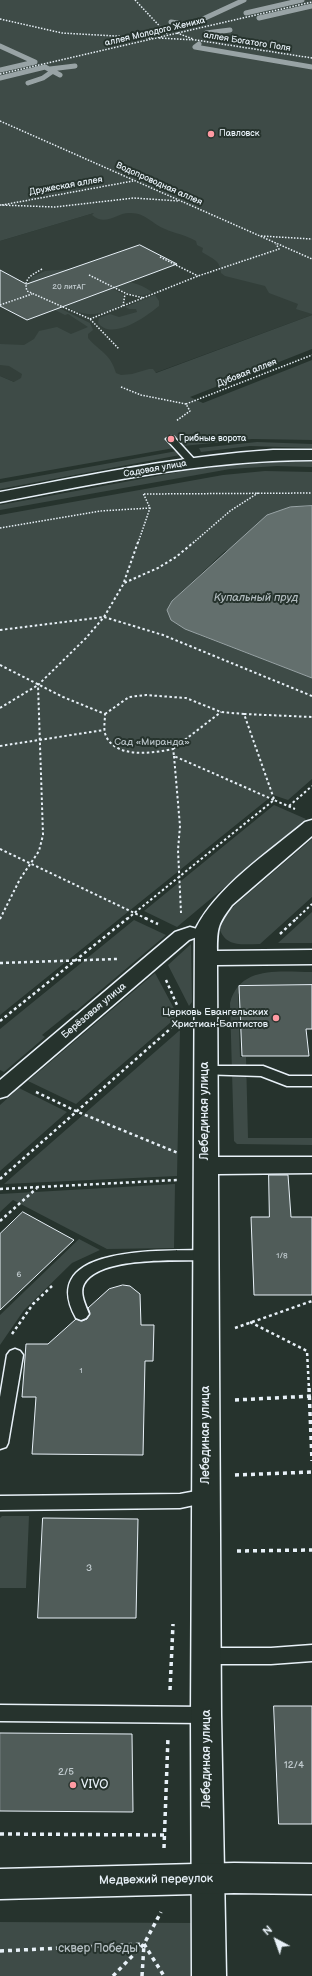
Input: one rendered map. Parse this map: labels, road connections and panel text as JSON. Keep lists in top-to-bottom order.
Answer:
{
  "streets": {
    "street": [
      "Садовая улица",
      "Берёзовая улица",
      "Лебединая улица",
      "Медвежий переулок"
    ],
    "path": [
      "аллея Молодого Жениха",
      "аллея Богатого Поля",
      "Водопроводная аллея",
      "Дружеская аллея",
      "Дубовая аллея"
    ]
  },
  "crossings": [
    ["аллея Молодого Жениха", "аллея Богатого Поля"],
    ["Водопроводная аллея", "Дружеская аллея"],
    ["Лебединая улица", "Медвежий переулок"]
  ],
  "water": ["Купальный пруд"],
  "parks": ["Сад «Миранда»", "сквер Победы"],
  "places": [
    "Павловск",
    "Грибные ворота",
    "Церковь Евангельских Христиан-Баптистов",
    "VIVO"
  ],
  "house_numbers": [
    "20 литАГ",
    "1/8",
    "6",
    "1",
    "3",
    "12/4",
    "2/5"
  ],
  "north": "top left"
}
